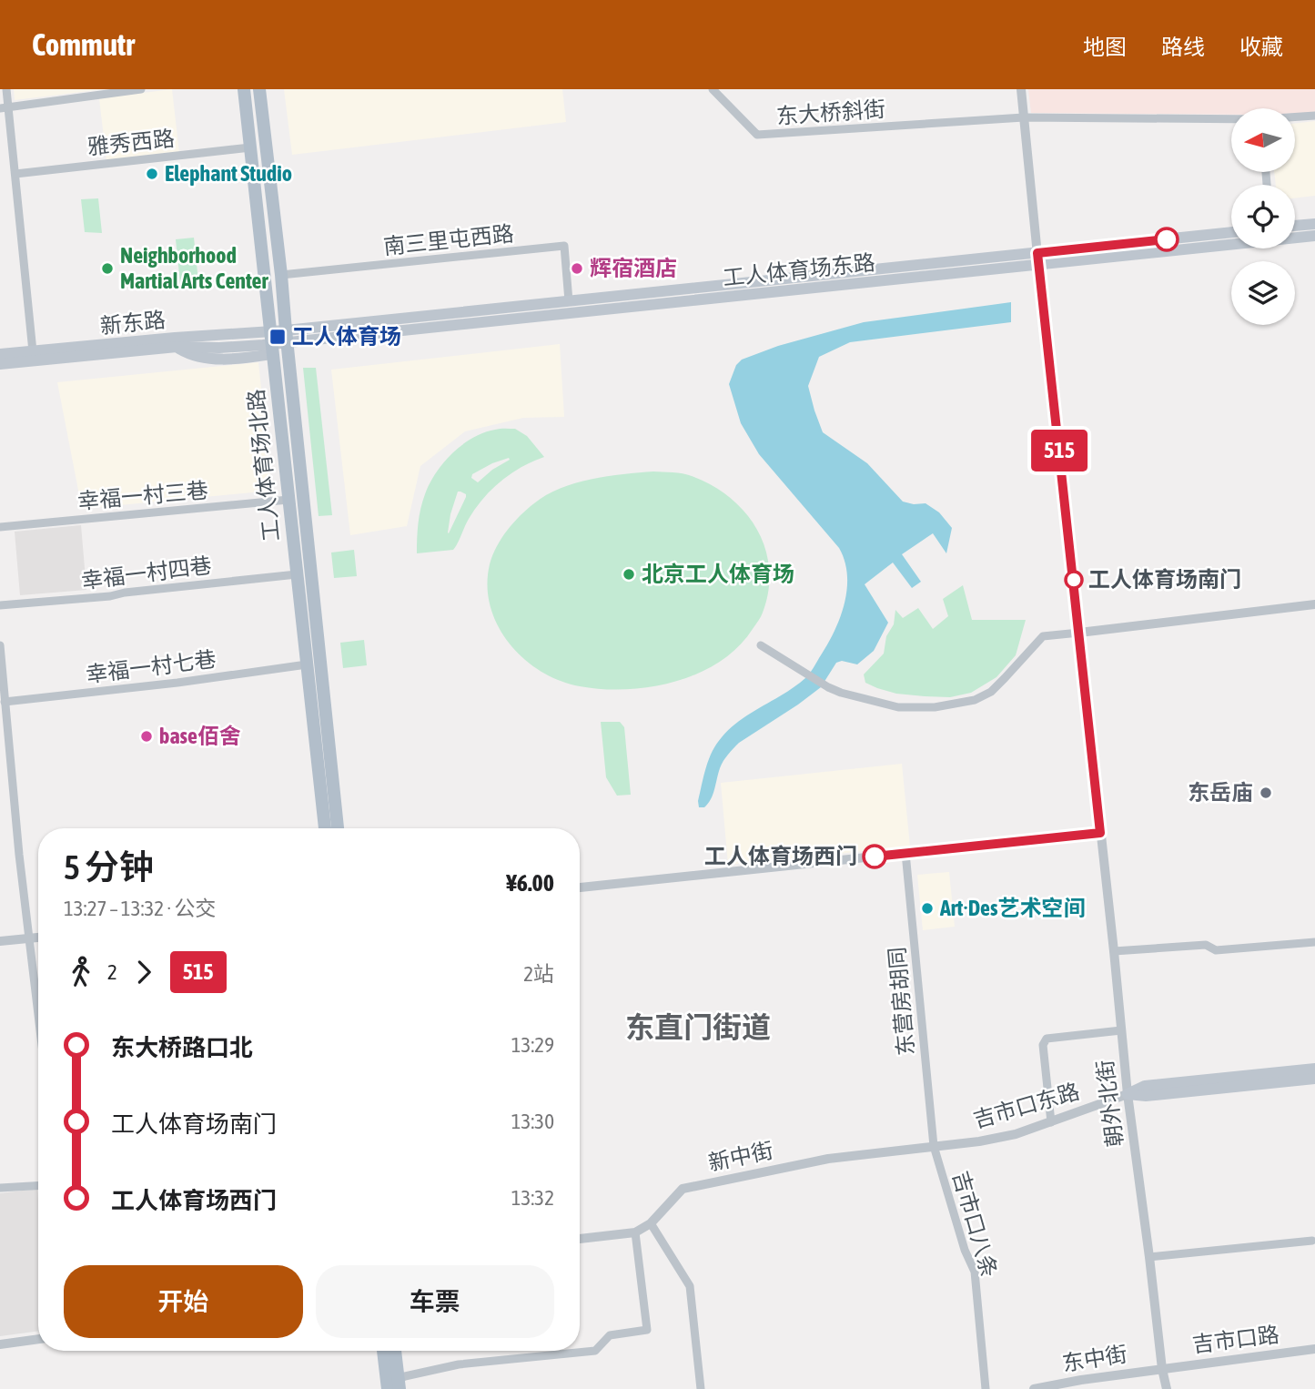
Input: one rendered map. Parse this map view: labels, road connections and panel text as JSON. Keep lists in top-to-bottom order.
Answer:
{
  "streets": {
    "main road": [
      "工人体育场东路",
      "新东路",
      "工人体育场北路",
      "吉市口东路"
    ],
    "street": [
      "东大桥斜街",
      "雅秀西路",
      "南三里屯西路",
      "幸福一村三巷",
      "幸福一村四巷",
      "幸福一村七巷",
      "东营房胡同",
      "朝外北街",
      "新中街",
      "吉市口八条",
      "吉市口路",
      "东中街"
    ]
  },
  "crossings": [
    ["东大桥斜街", "朝外北街"],
    ["雅秀西路", "工人体育场北路"],
    ["南三里屯西路", "工人体育场东路"],
    ["南三里屯西路", "工人体育场北路"],
    ["工人体育场东路", "工人体育场北路"],
    ["工人体育场东路", "朝外北街"],
    ["新东路", "工人体育场北路"],
    ["工人体育场北路", "幸福一村三巷"],
    ["工人体育场北路", "幸福一村四巷"],
    ["东营房胡同", "吉市口东路"],
    ["东营房胡同", "新中街"],
    ["东营房胡同", "吉市口八条"],
    ["朝外北街", "吉市口东路"],
    ["朝外北街", "吉市口路"],
    ["朝外北街", "东中街"],
    ["吉市口东路", "新中街"],
    ["吉市口东路", "吉市口八条"],
    ["新中街", "吉市口八条"],
    ["吉市口路", "东中街"]
  ],
  "districts": ["东直门街道"],
  "places": {
    "other": [
      "Elephant Studio",
      "Neighborhood Martial Arts Center",
      "辉宿酒店",
      "北京工人体育场",
      "工人体育场南门",
      "base佰舍",
      "东岳庙",
      "工人体育场西门",
      "Art·Des艺术空间"
    ],
    "transit": ["工人体育场"]
  },
  "lines": ["bus line 515"],
  "north": "left",
  "page": {
    "header": "Commutr",
    "nav": ["地图", "路线", "收藏"],
    "on_map": "515",
    "heading": ["5 分钟", "13:27 – 13:32 · 公交", "¥6.00"],
    "legs": ["2", "515", "2站"],
    "list": [
      {
        "name": "东大桥路口北",
        "value": "13:29"
      },
      {
        "name": "工人体育场南门",
        "value": "13:30"
      },
      {
        "name": "工人体育场西门",
        "value": "13:32"
      }
    ],
    "buttons": ["开始", "车票"]
  }
}
